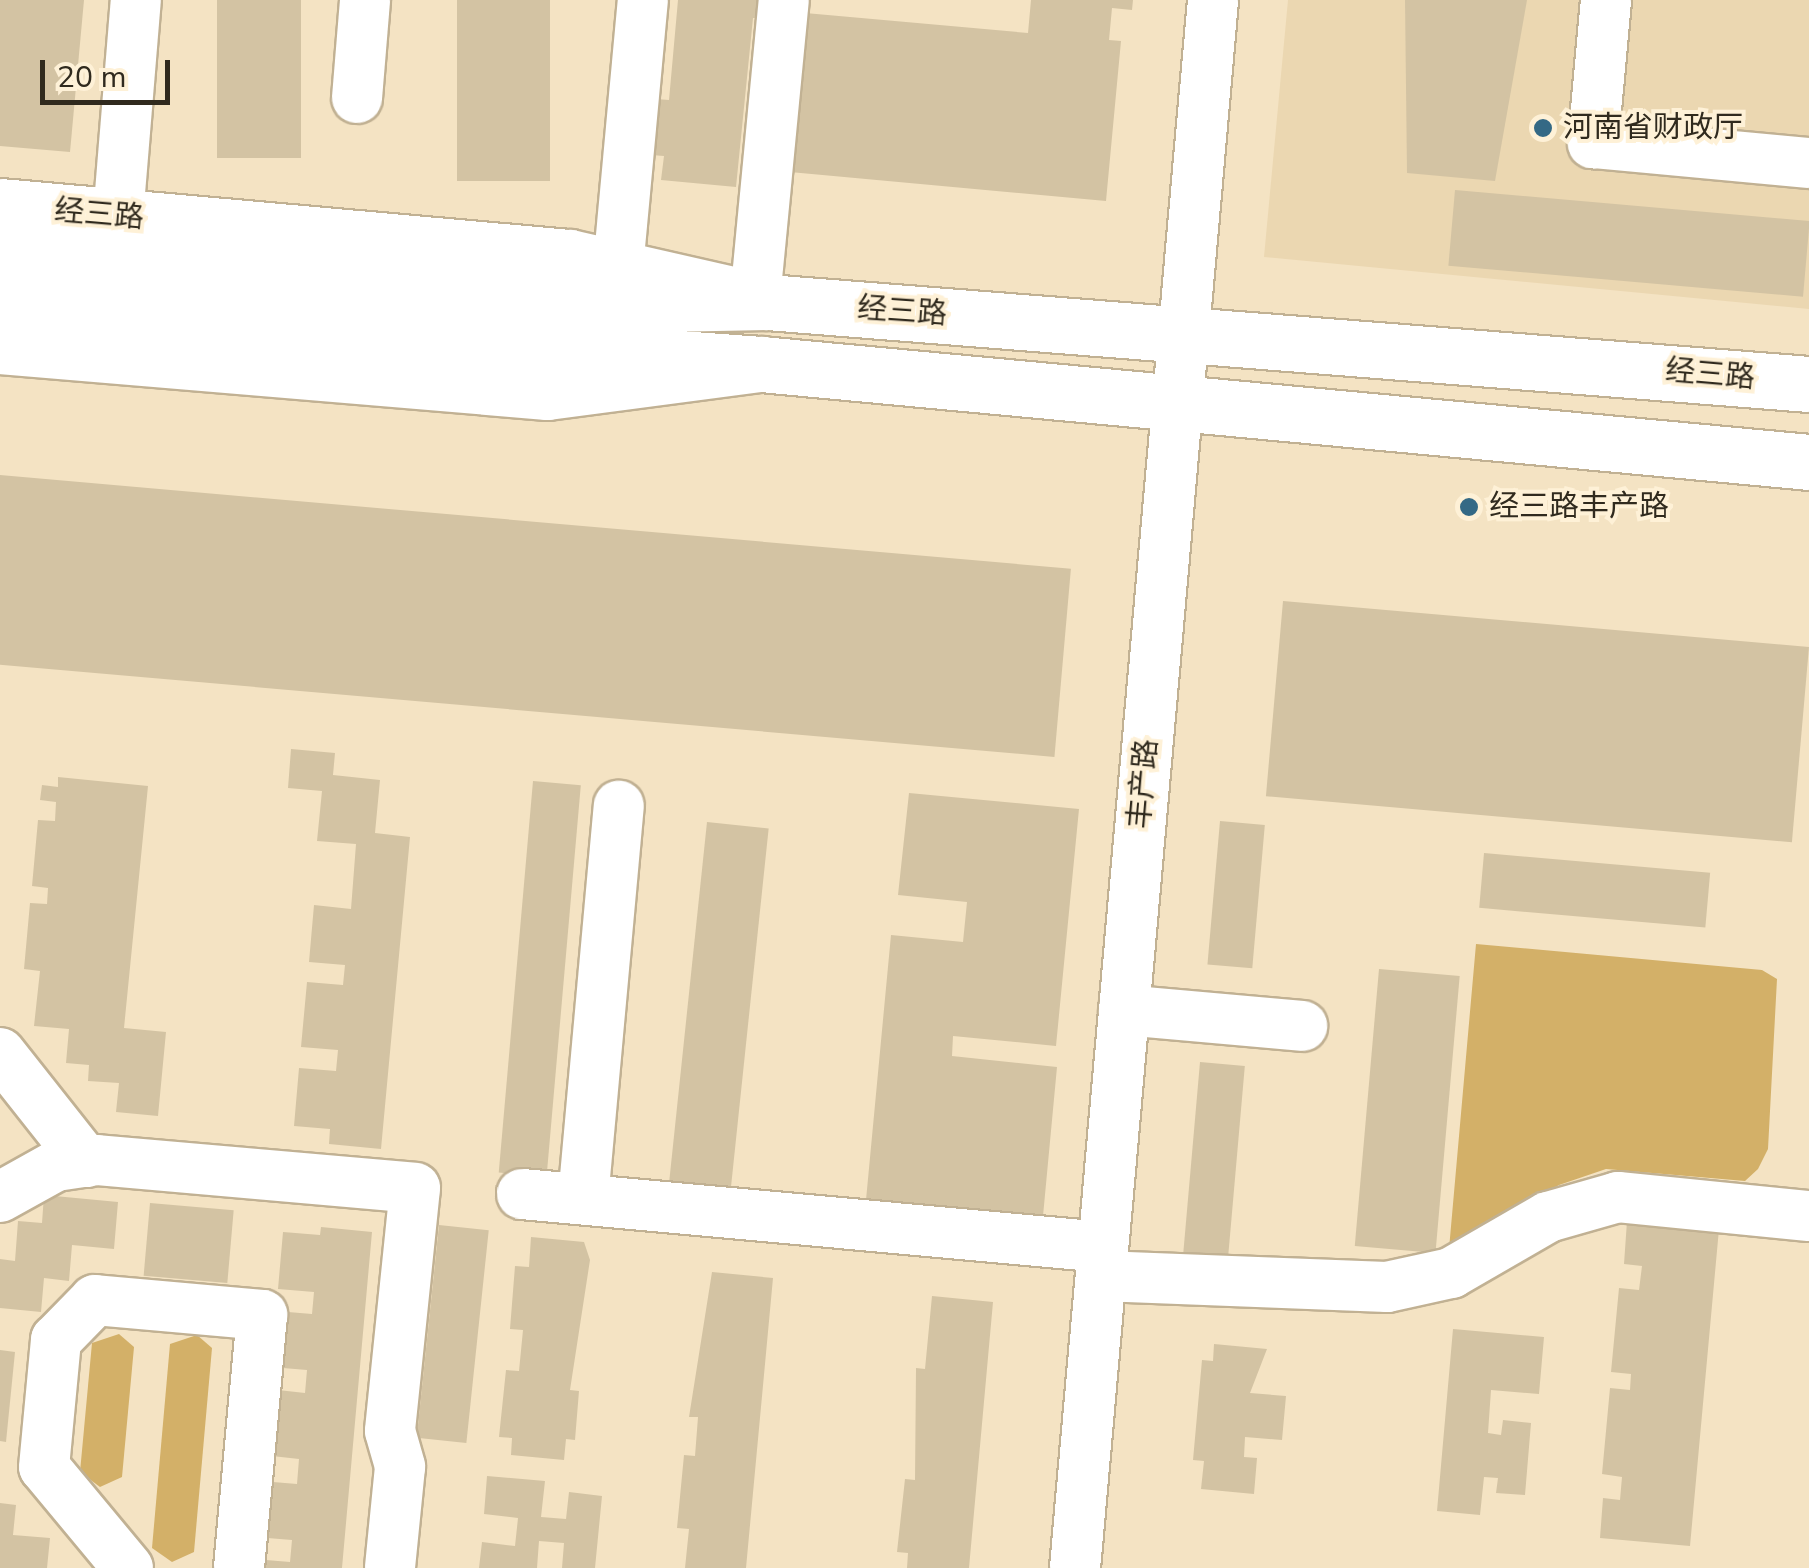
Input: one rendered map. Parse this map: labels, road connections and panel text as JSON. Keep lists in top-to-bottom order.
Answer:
{
  "streets": {
    "main road": ["经三路"],
    "street": ["丰产路"]
  },
  "crossings": [
    ["经三路", "丰产路"]
  ],
  "places": ["河南省财政厅", "经三路丰产路"],
  "scale_bar": "20 m"
}
